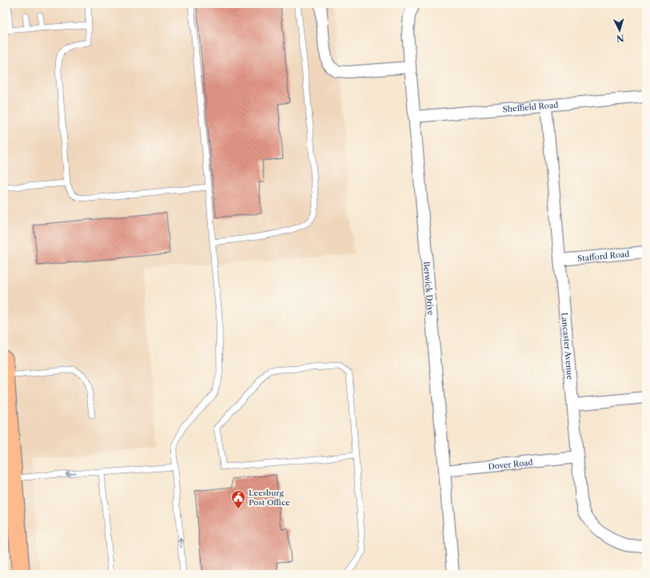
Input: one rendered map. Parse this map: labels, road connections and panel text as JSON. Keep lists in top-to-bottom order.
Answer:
{
  "streets": {
    "street": [
      "Sheffield Road",
      "Stafford Road",
      "Berwick Drive",
      "Lancaster Avenue",
      "Dover Road"
    ]
  },
  "crossings": [
    ["Sheffield Road", "Berwick Drive"],
    ["Sheffield Road", "Lancaster Avenue"],
    ["Stafford Road", "Lancaster Avenue"],
    ["Berwick Drive", "Dover Road"],
    ["Lancaster Avenue", "Dover Road"]
  ],
  "places": {
    "public building": ["Leesburg Post Office"]
  },
  "north": "bottom"
}
